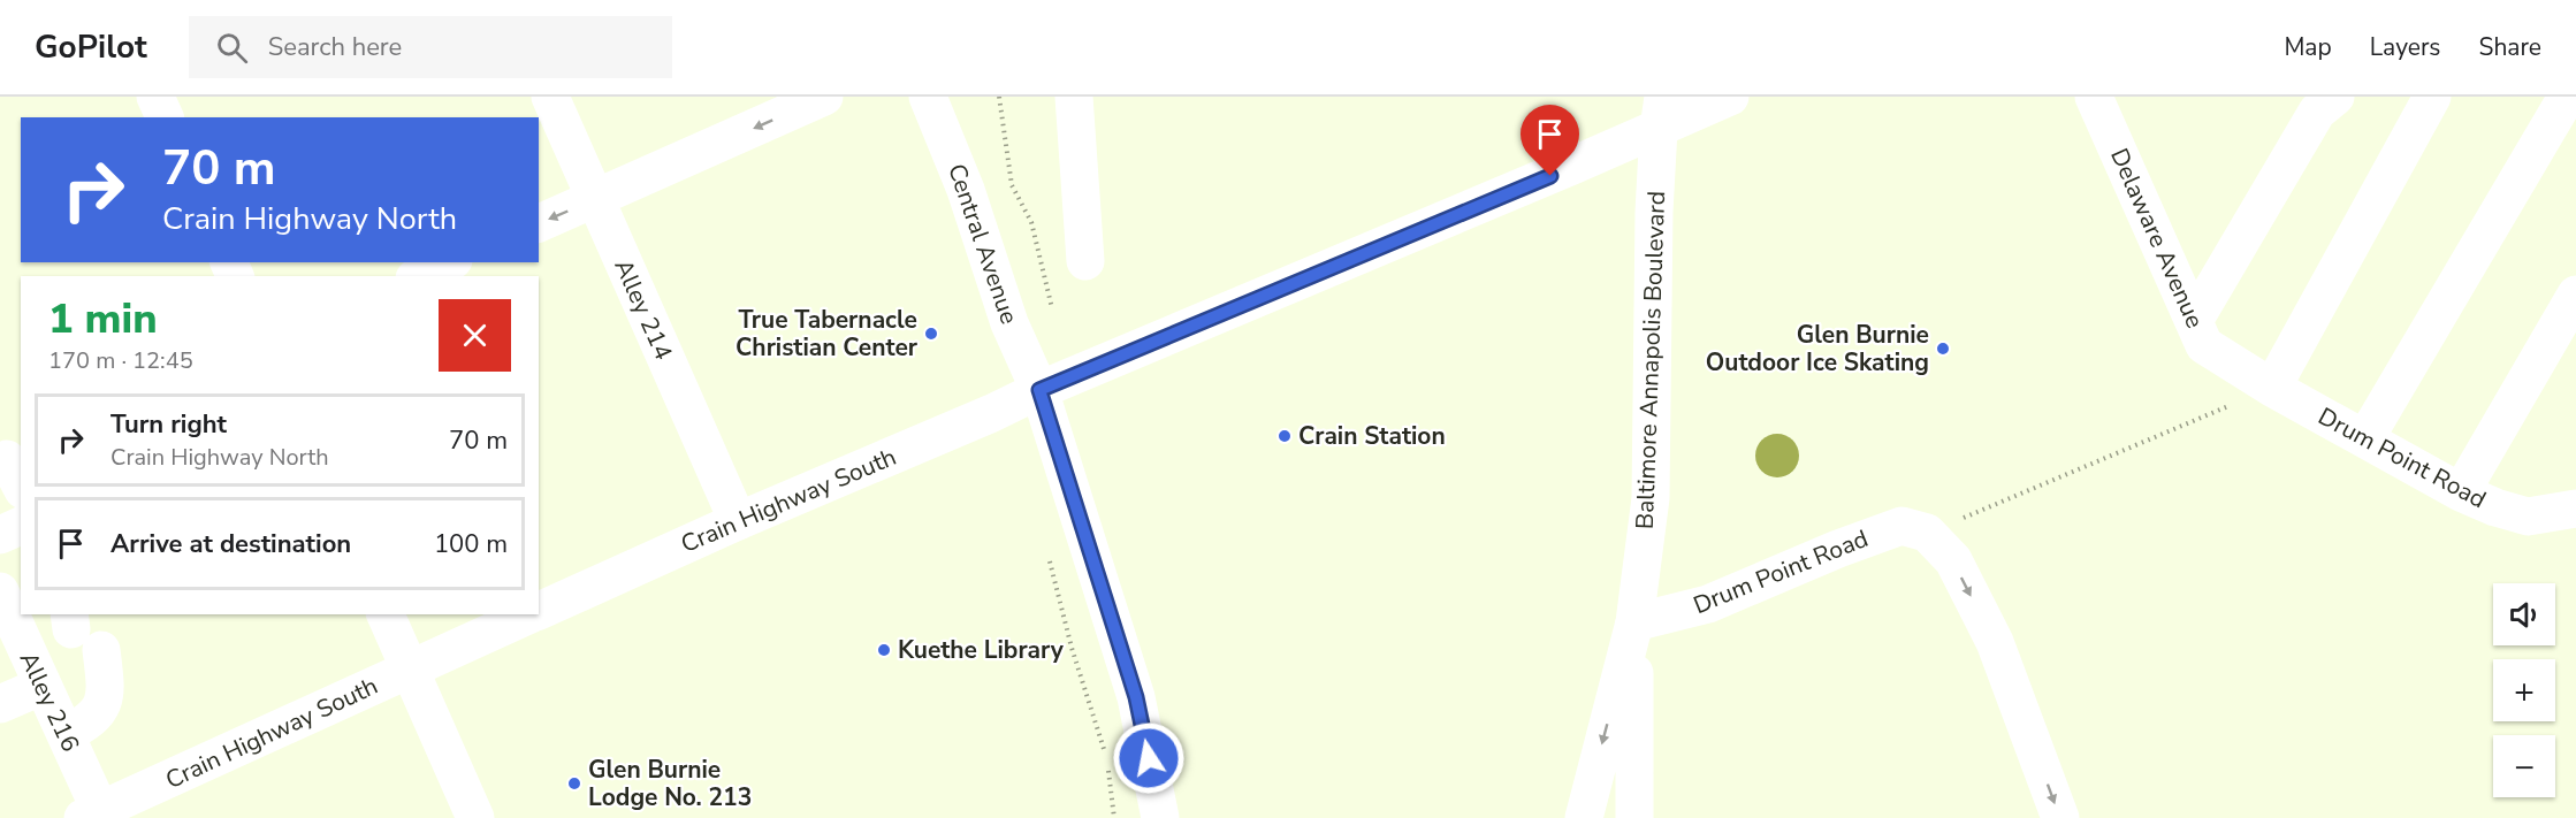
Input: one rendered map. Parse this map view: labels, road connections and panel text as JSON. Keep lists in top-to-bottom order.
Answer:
{
  "streets": {
    "main road": [
      "Delaware Avenue",
      "Central Avenue",
      "Alley 214",
      "Baltimore Annapolis Boulevard",
      "Drum Point Road",
      "Crain Highway South",
      "Alley 216"
    ]
  },
  "crossings": [
    ["Delaware Avenue", "Drum Point Road"],
    ["Central Avenue", "Crain Highway South"],
    ["Alley 214", "Crain Highway South"],
    ["Baltimore Annapolis Boulevard", "Drum Point Road"],
    ["Baltimore Annapolis Boulevard", "Crain Highway South"],
    ["Crain Highway South", "Alley 216"]
  ],
  "places": [
    "True Tabernacle Christian Center",
    "Glen Burnie Outdoor Ice Skating",
    "Crain Station",
    "Kuethe Library",
    "Glen Burnie Lodge No. 213"
  ],
  "page": {
    "header": "GoPilot",
    "search": "Search here",
    "nav": ["Map", "Layers", "Share"],
    "turn": ["70 m", "Crain Highway North"],
    "heading": ["1 min", "170 m · 12:45"],
    "list": [
      {
        "name": "Turn right",
        "note": "Crain Highway North",
        "value": "70 m"
      },
      {
        "name": "Arrive at destination",
        "value": "100 m"
      }
    ],
    "map_buttons": ["+", "−"]
  }
}
